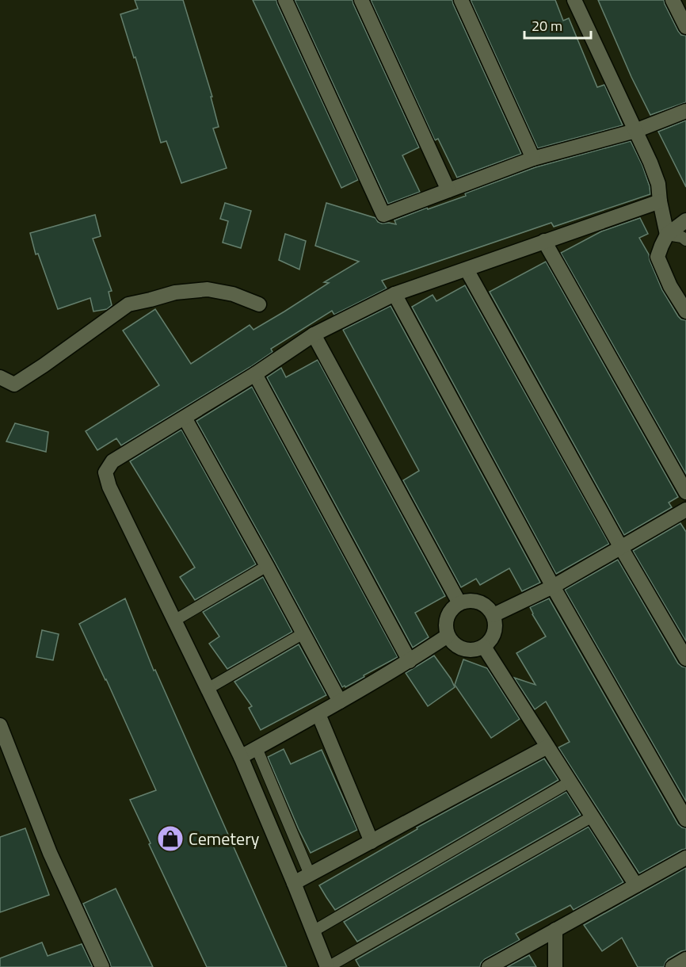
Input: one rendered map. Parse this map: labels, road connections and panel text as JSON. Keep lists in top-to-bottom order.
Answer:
{
  "places": {
    "shop": ["Cemetery"]
  },
  "scale_bar": "20 m"
}
